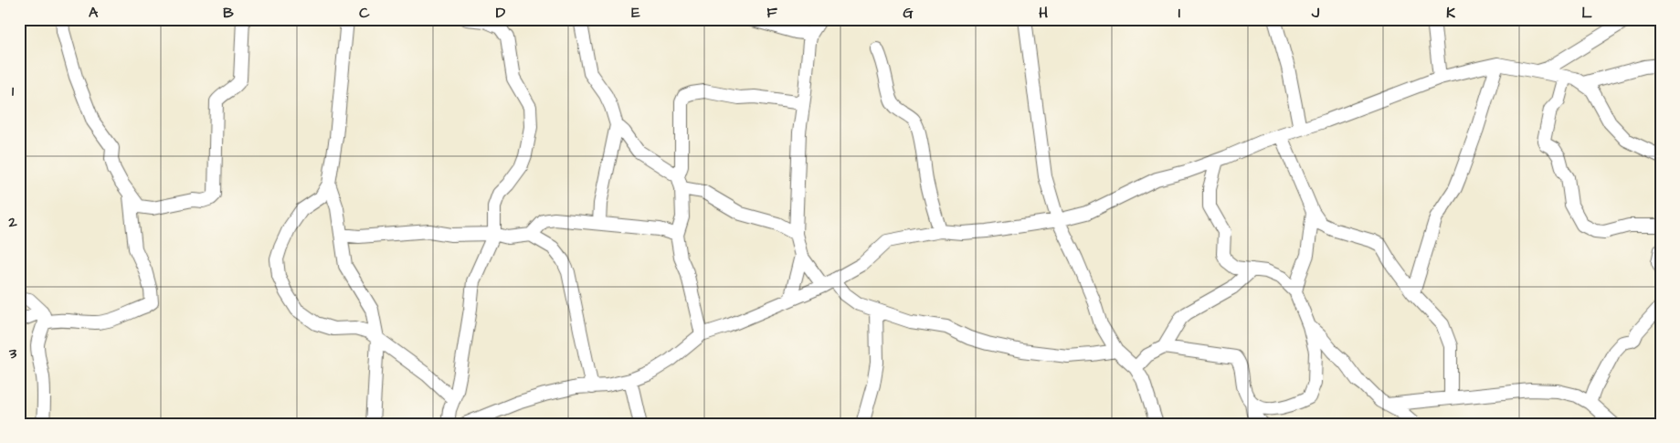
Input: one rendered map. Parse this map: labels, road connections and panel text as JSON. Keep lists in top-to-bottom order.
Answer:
{
  "grid": {
    "columns": [
      "A",
      "B",
      "C",
      "D",
      "E",
      "F",
      "G",
      "H",
      "I",
      "J",
      "K",
      "L"
    ],
    "rows": ["1", "2", "3"]
  }
}
